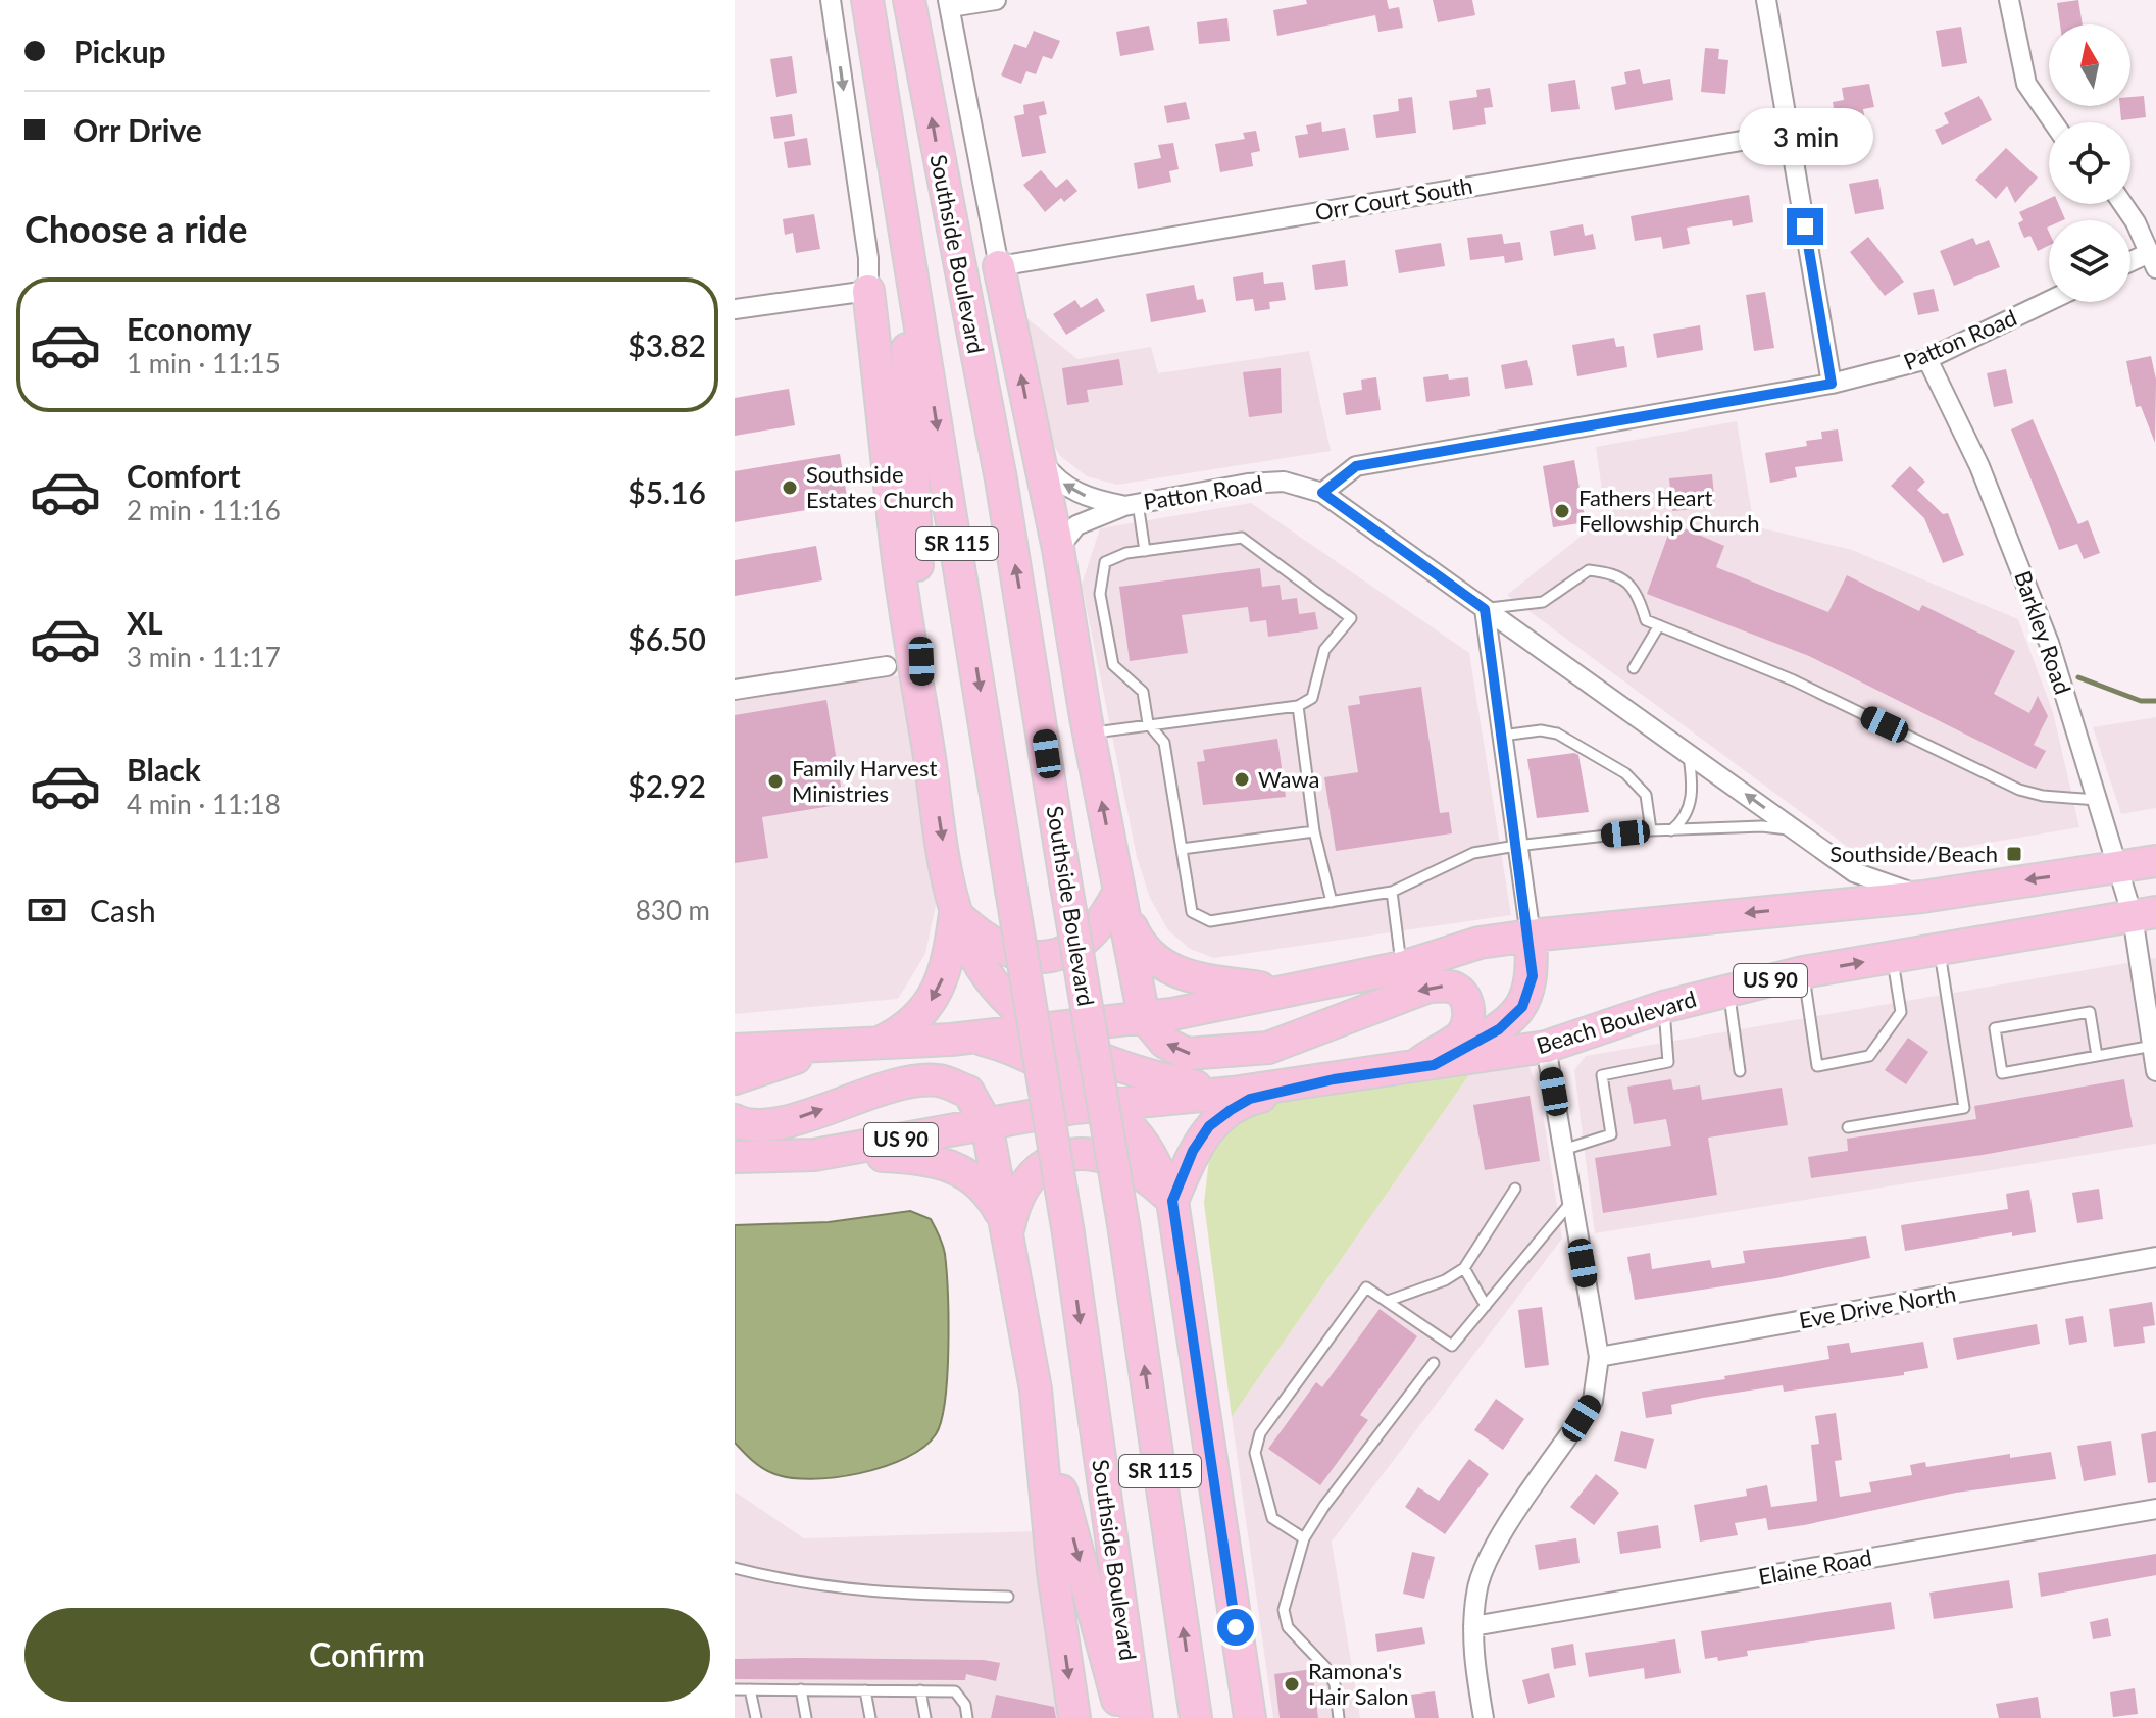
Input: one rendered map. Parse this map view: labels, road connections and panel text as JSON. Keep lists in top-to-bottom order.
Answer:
{
  "streets": {
    "highway": [
      "Southside Boulevard",
      "SR 115",
      "US 90",
      "Beach Boulevard"
    ],
    "street": [
      "Orr Court South",
      "Patton Road",
      "Barkley Road",
      "Eve Drive North",
      "Elaine Road"
    ]
  },
  "crossings": [
    ["Patton Road", "Barkley Road"],
    ["Barkley Road", "Beach Boulevard"]
  ],
  "places": {
    "other": [
      "Southside Estates Church",
      "Fathers Heart Fellowship Church",
      "Wawa",
      "Family Harvest Ministries",
      "Ramona's Hair Salon"
    ],
    "transit": ["Southside/Beach"]
  },
  "north": "top",
  "page": {
    "banner": ["Pickup", "Orr Drive"],
    "bubble": "3 min",
    "heading": "Choose a ride",
    "list": [
      {
        "name": "Economy",
        "note": "1 min · 11:15",
        "value": "$3.82"
      },
      {
        "name": "Comfort",
        "note": "2 min · 11:16",
        "value": "$5.16"
      },
      {
        "name": "XL",
        "note": "3 min · 11:17",
        "value": "$6.50"
      },
      {
        "name": "Black",
        "note": "4 min · 11:18",
        "value": "$2.92"
      }
    ],
    "pay": ["Cash", "830 m"],
    "buttons": "Confirm"
  }
}
